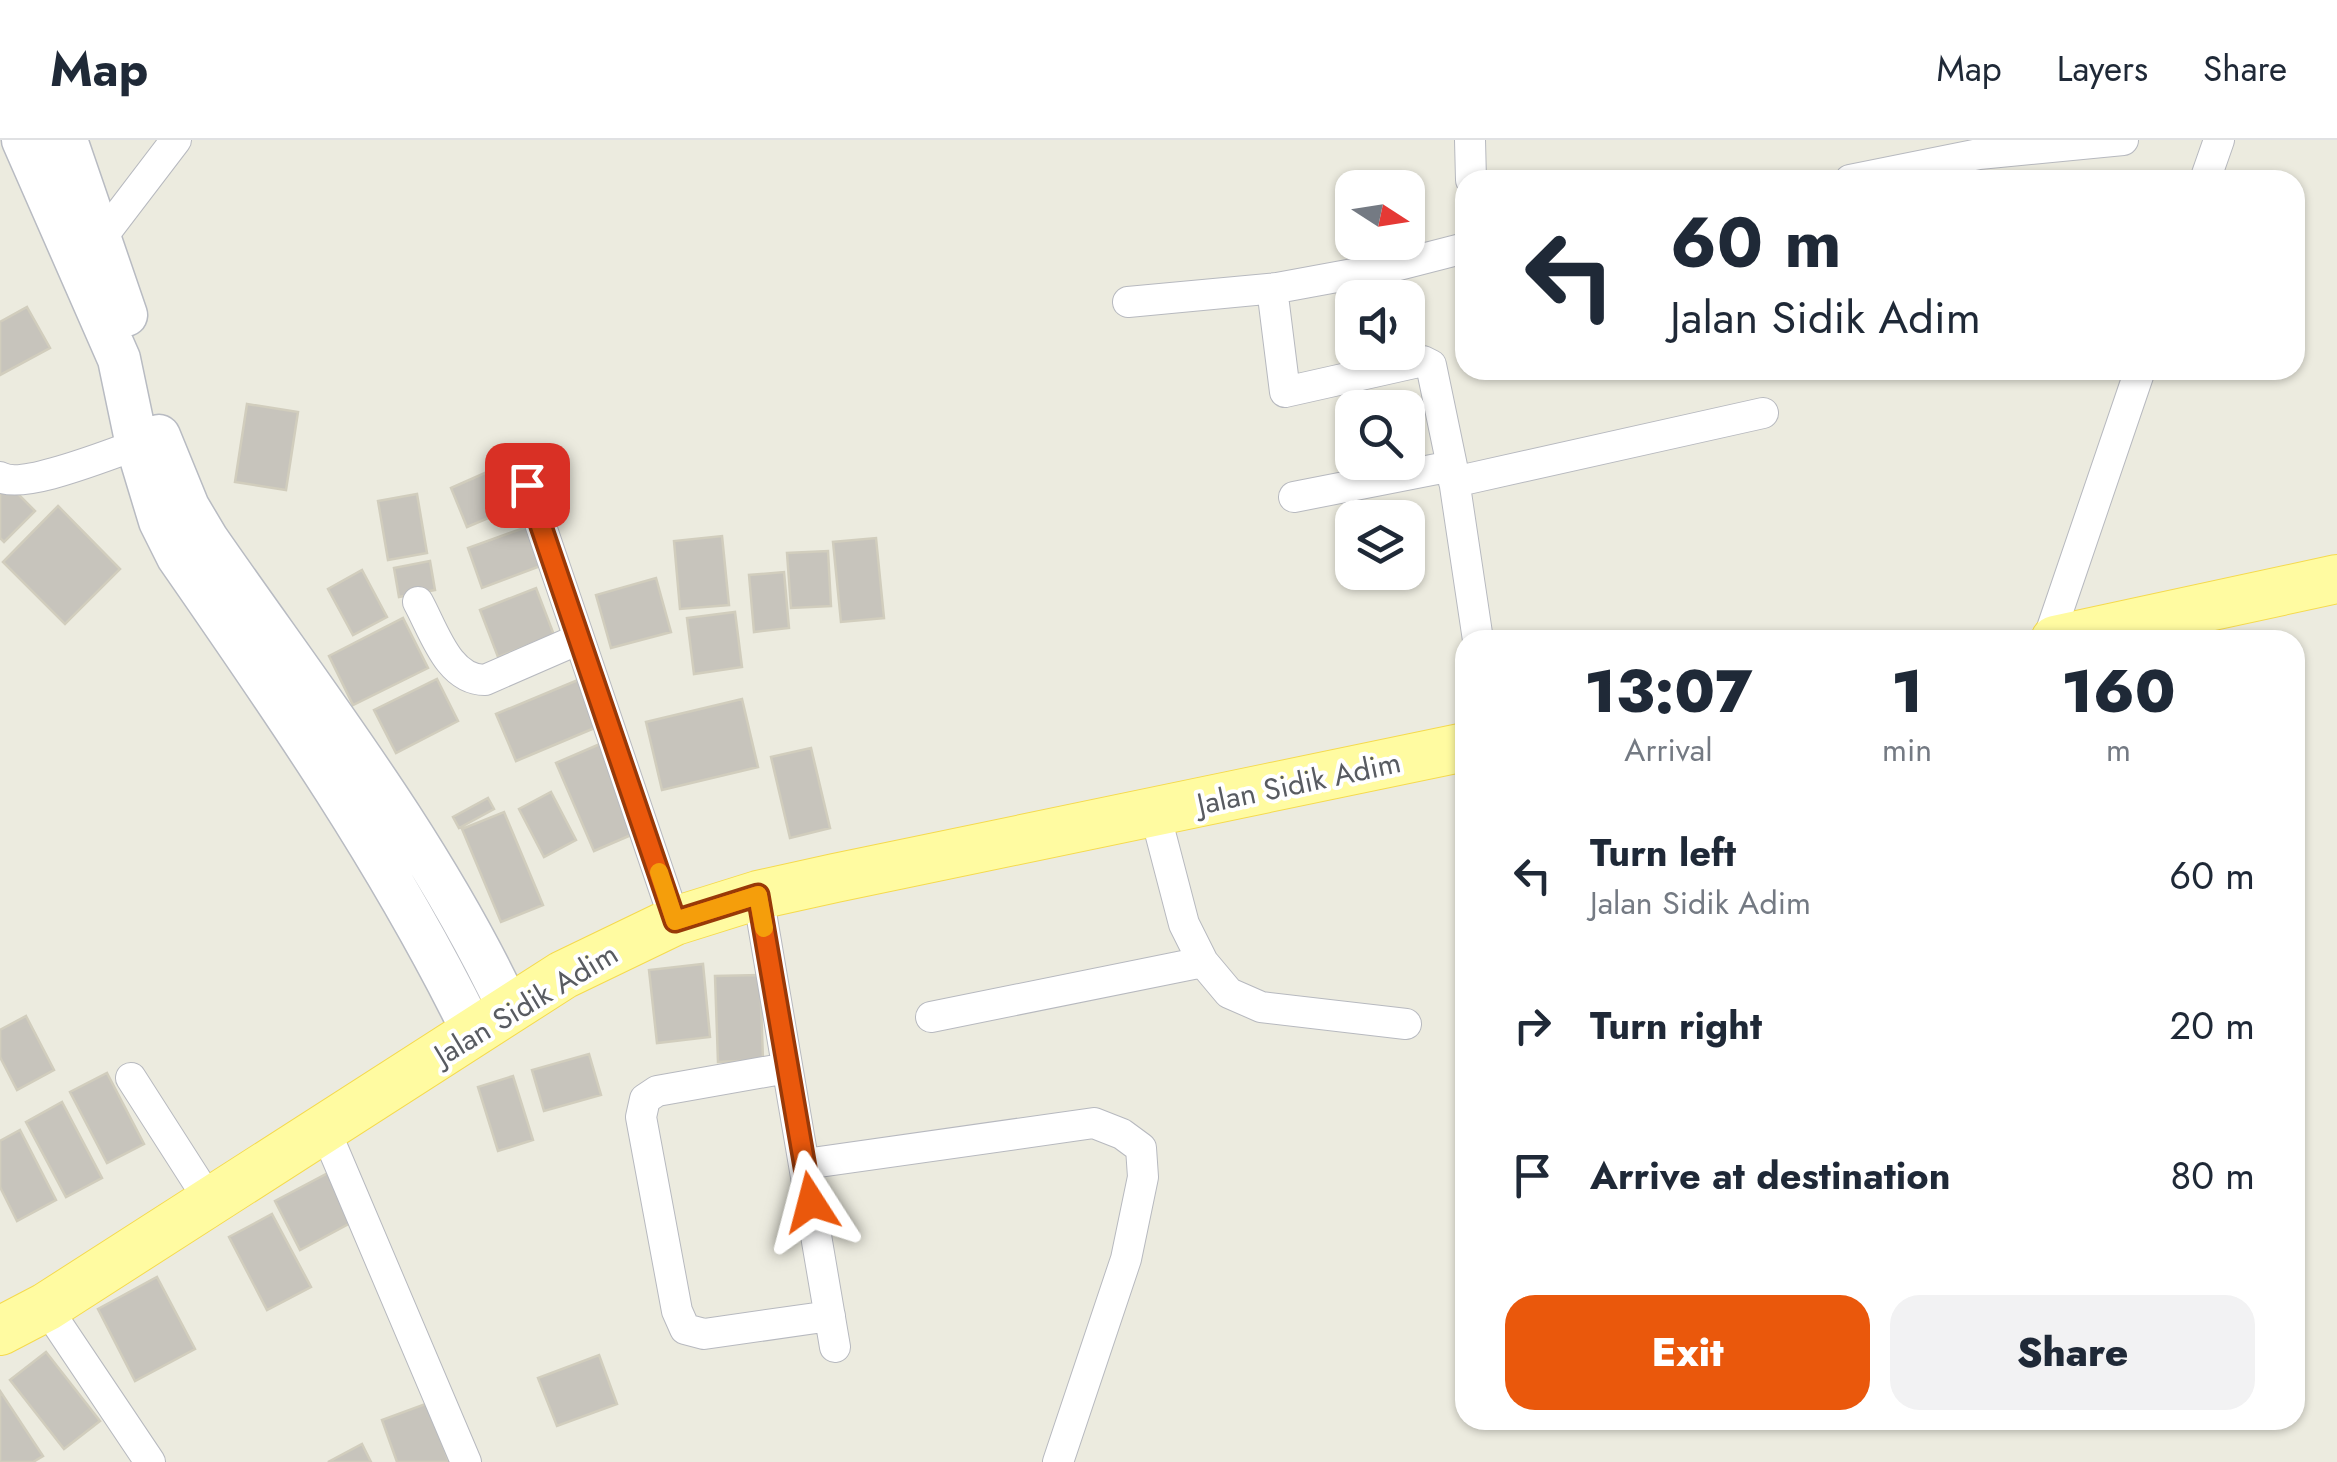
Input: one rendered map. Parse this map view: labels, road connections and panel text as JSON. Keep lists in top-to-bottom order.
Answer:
{
  "streets": {
    "main road": ["Jalan Sidik Adim"]
  },
  "north": "right",
  "page": {
    "header": "Map",
    "nav": ["Map", "Layers", "Share"],
    "turn": ["60 m", "Jalan Sidik Adim"],
    "eta": [
      "13:07",
      "Arrival",
      "1",
      "min",
      "160",
      "m"
    ],
    "list": [
      {
        "name": "Turn left",
        "note": "Jalan Sidik Adim",
        "value": "60 m"
      },
      {
        "name": "Turn right",
        "value": "20 m"
      },
      {
        "name": "Arrive at destination",
        "value": "80 m"
      }
    ],
    "buttons": ["Exit", "Share"]
  }
}
